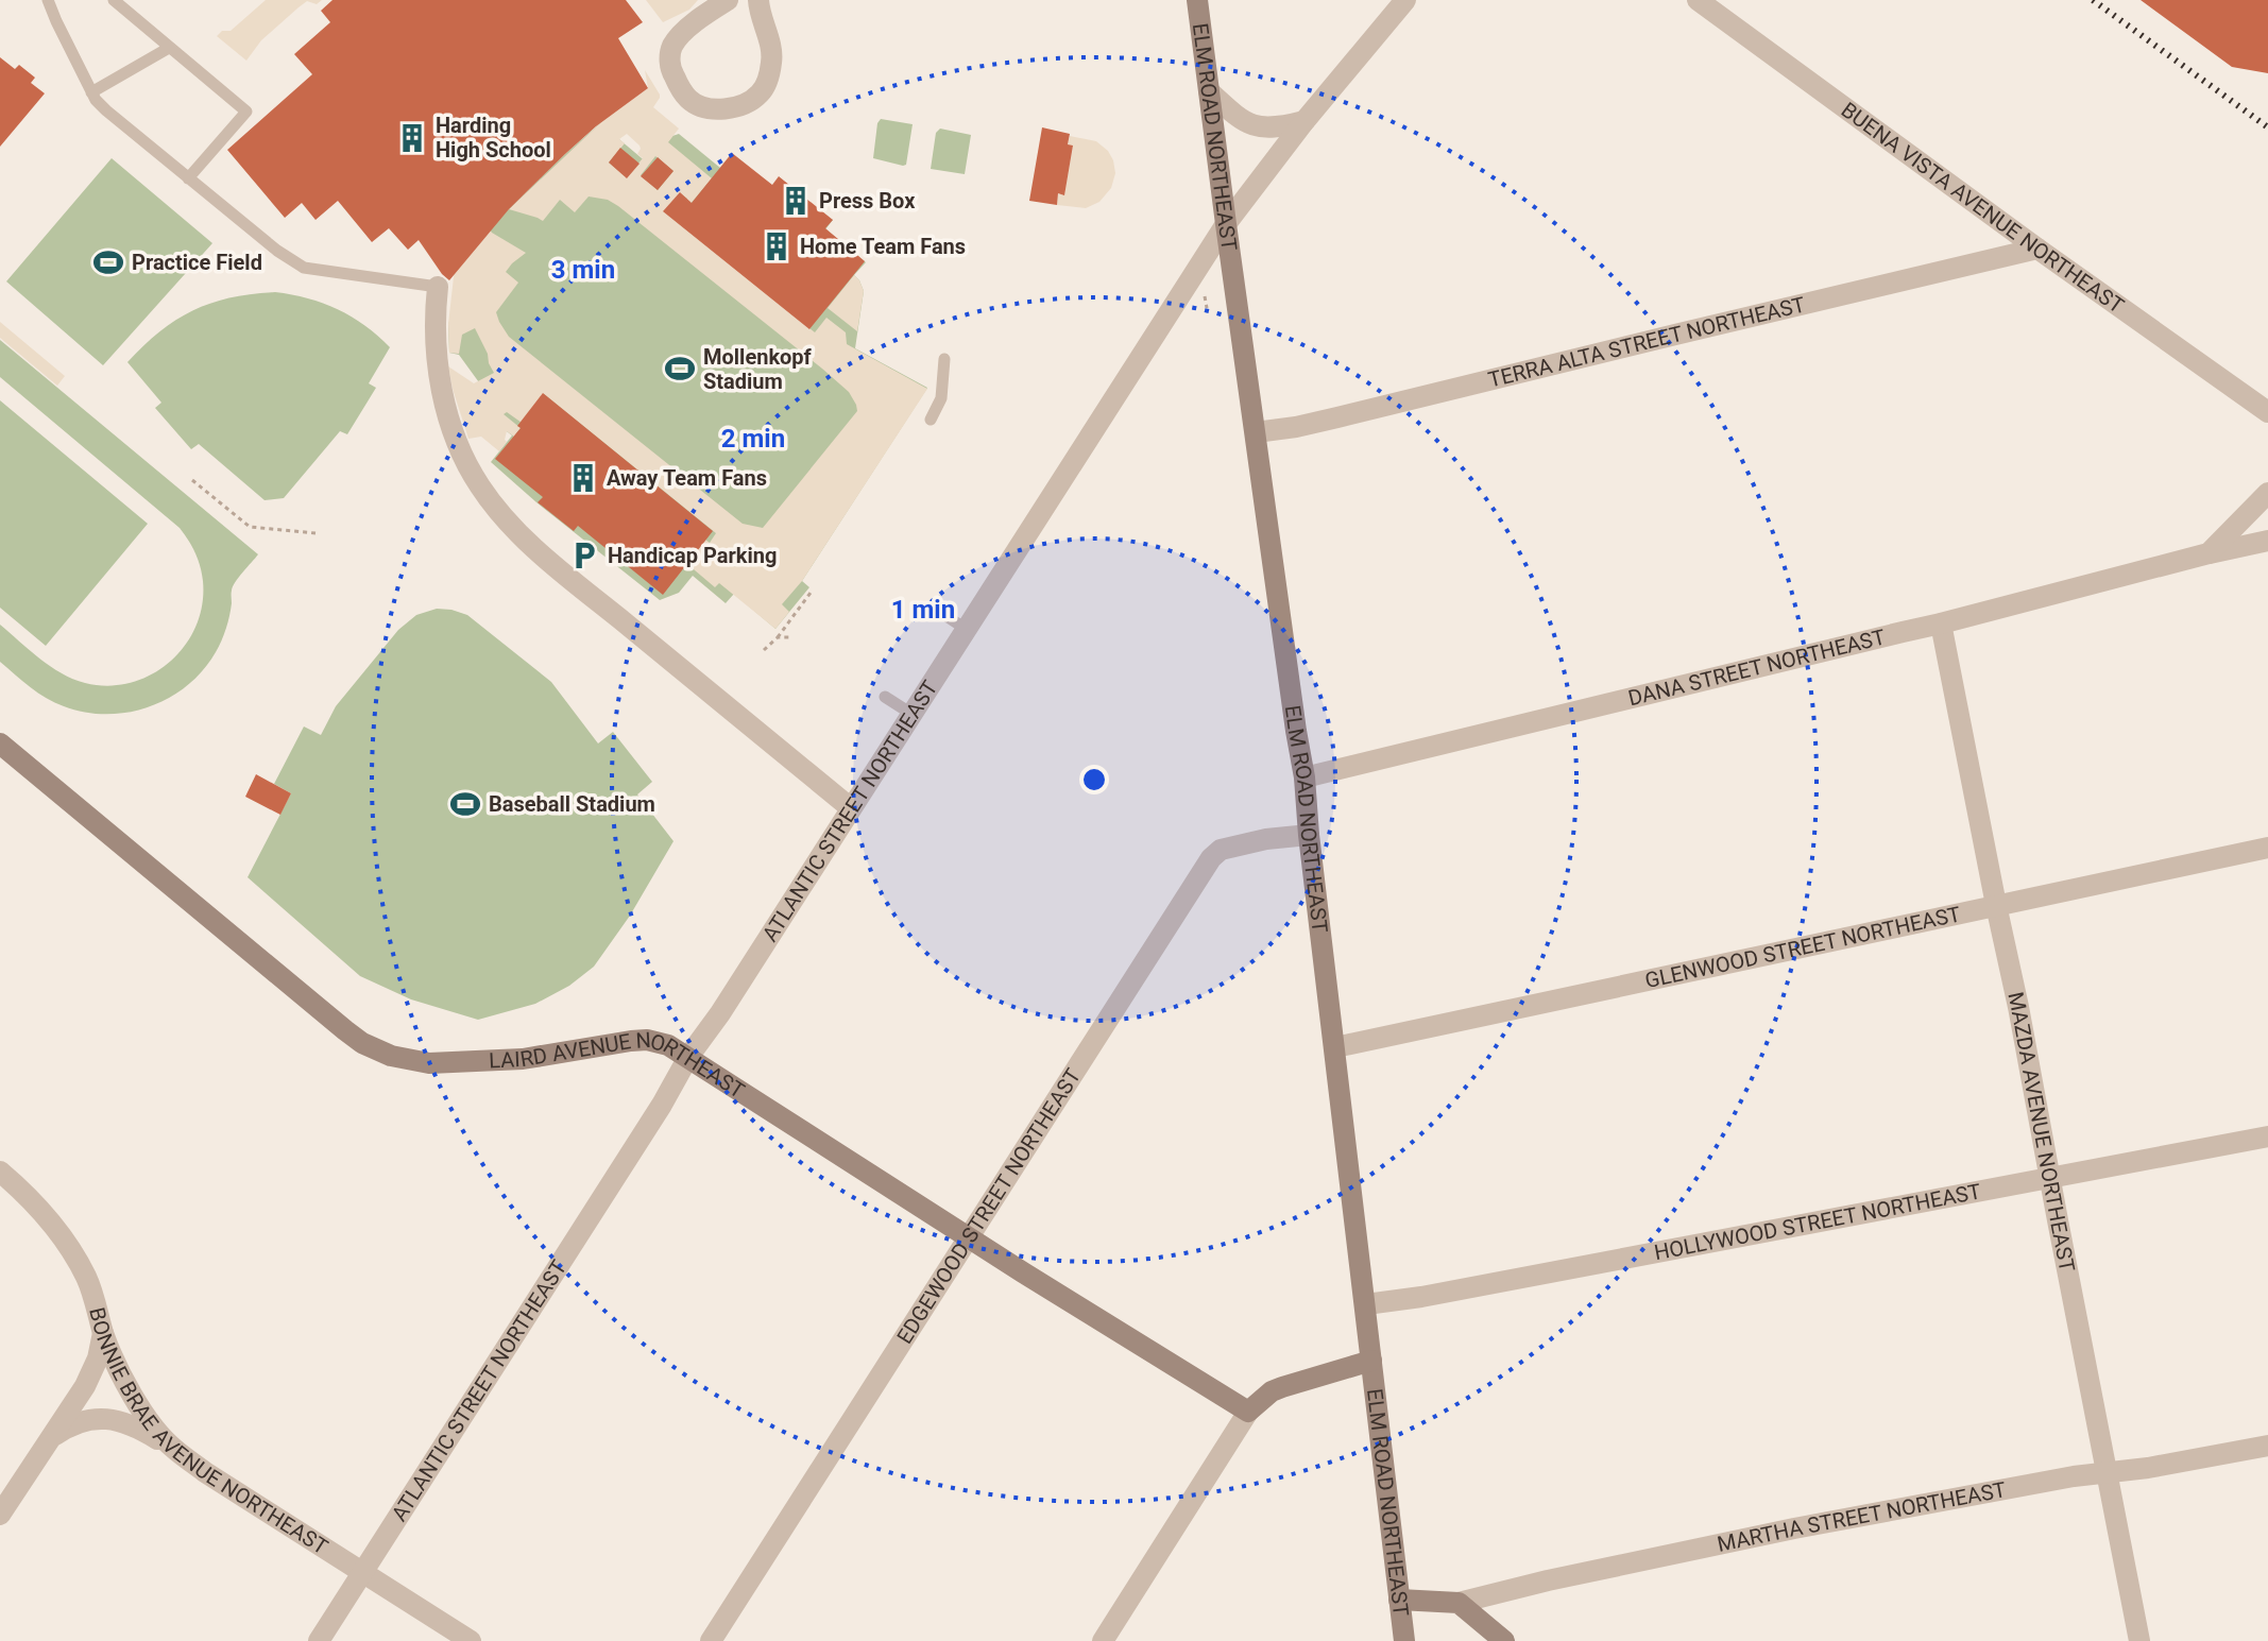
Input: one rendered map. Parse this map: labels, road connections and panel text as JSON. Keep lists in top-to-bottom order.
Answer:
{
  "streets": {
    "street": [
      "ELM ROAD NORTHEAST",
      "BUENA VISTA AVENUE NORTHEAST",
      "TERRA ALTA STREET NORTHEAST",
      "DANA STREET NORTHEAST",
      "ATLANTIC STREET NORTHEAST",
      "GLENWOOD STREET NORTHEAST",
      "LAIRD AVENUE NORTHEAST",
      "MAZDA AVENUE NORTHEAST",
      "EDGEWOOD STREET NORTHEAST",
      "HOLLYWOOD STREET NORTHEAST",
      "BONNIE BRAE AVENUE NORTHEAST",
      "MARTHA STREET NORTHEAST"
    ]
  },
  "crossings": [
    ["ELM ROAD NORTHEAST", "TERRA ALTA STREET NORTHEAST"],
    ["ELM ROAD NORTHEAST", "DANA STREET NORTHEAST"],
    ["ELM ROAD NORTHEAST", "ATLANTIC STREET NORTHEAST"],
    ["ELM ROAD NORTHEAST", "GLENWOOD STREET NORTHEAST"],
    ["ELM ROAD NORTHEAST", "EDGEWOOD STREET NORTHEAST"],
    ["ELM ROAD NORTHEAST", "HOLLYWOOD STREET NORTHEAST"],
    ["BUENA VISTA AVENUE NORTHEAST", "TERRA ALTA STREET NORTHEAST"],
    ["DANA STREET NORTHEAST", "MAZDA AVENUE NORTHEAST"],
    ["ATLANTIC STREET NORTHEAST", "LAIRD AVENUE NORTHEAST"],
    ["ATLANTIC STREET NORTHEAST", "BONNIE BRAE AVENUE NORTHEAST"],
    ["GLENWOOD STREET NORTHEAST", "MAZDA AVENUE NORTHEAST"],
    ["LAIRD AVENUE NORTHEAST", "EDGEWOOD STREET NORTHEAST"],
    ["MAZDA AVENUE NORTHEAST", "HOLLYWOOD STREET NORTHEAST"],
    ["MAZDA AVENUE NORTHEAST", "MARTHA STREET NORTHEAST"]
  ],
  "places": {
    "building": [
      "Harding High School",
      "Press Box",
      "Home Team Fans",
      "Away Team Fans"
    ],
    "sports": ["Practice Field", "Mollenkopf Stadium", "Baseball Stadium"],
    "parking": ["Handicap Parking"]
  },
  "rings": ["3 min", "2 min", "1 min"]
}
